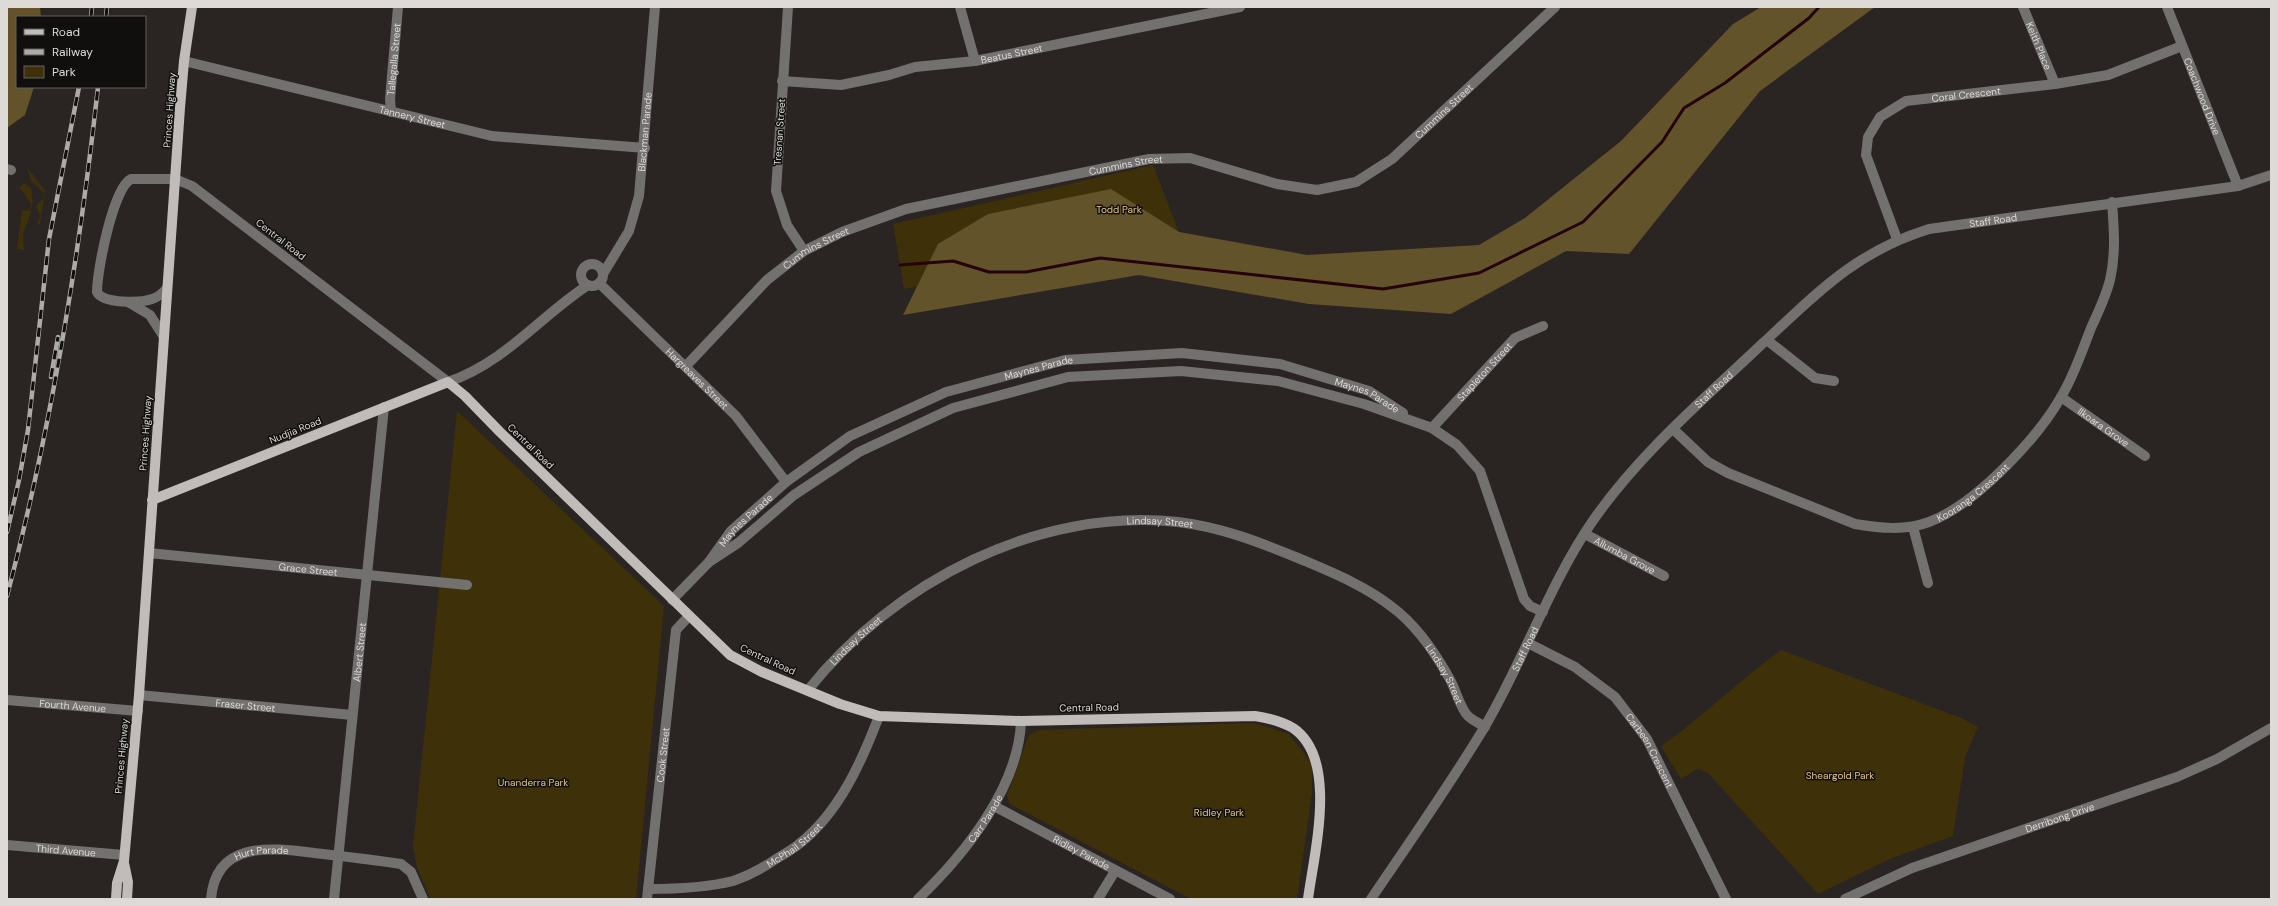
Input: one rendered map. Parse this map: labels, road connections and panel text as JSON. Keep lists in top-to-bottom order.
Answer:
{
  "streets": {
    "main road": ["Princes Highway", "Central Road", "Nudjia Road"],
    "street": [
      "Keith Place",
      "Beatus Street",
      "Tallegalla Street",
      "Coral Crescent",
      "Coachwood Drive",
      "Cummins Street",
      "Tannery Street",
      "Blackman Parade",
      "Tresnan Street",
      "Staff Road",
      "Maynes Parade",
      "Stapleton Street",
      "Hargreaves Street",
      "Ilkoara Grove",
      "Kooranga Crescent",
      "Lindsay Street",
      "Allumba Grove",
      "Grace Street",
      "Albert Street",
      "Fourth Avenue",
      "Fraser Street",
      "Carbeen Crescent",
      "Cook Street",
      "Carr Parade",
      "Derribong Drive",
      "McPhail Street",
      "Third Avenue",
      "Ridley Parade",
      "Hurt Parade"
    ]
  },
  "crossings": [
    ["Keith Place", "Coral Crescent"],
    ["Beatus Street", "Tresnan Street"],
    ["Tallegalla Street", "Tannery Street"],
    ["Coral Crescent", "Coachwood Drive"],
    ["Coral Crescent", "Staff Road"],
    ["Coachwood Drive", "Staff Road"],
    ["Princes Highway", "Tannery Street"],
    ["Princes Highway", "Central Road"],
    ["Princes Highway", "Nudjia Road"],
    ["Princes Highway", "Grace Street"],
    ["Princes Highway", "Fourth Avenue"],
    ["Princes Highway", "Fraser Street"],
    ["Princes Highway", "Third Avenue"],
    ["Cummins Street", "Tresnan Street"],
    ["Cummins Street", "Hargreaves Street"],
    ["Tannery Street", "Blackman Parade"],
    ["Blackman Parade", "Hargreaves Street"],
    ["Staff Road", "Maynes Parade"],
    ["Staff Road", "Kooranga Crescent"],
    ["Staff Road", "Lindsay Street"],
    ["Staff Road", "Allumba Grove"],
    ["Staff Road", "Carbeen Crescent"],
    ["Central Road", "Maynes Parade"],
    ["Central Road", "Nudjia Road"],
    ["Central Road", "Lindsay Street"],
    ["Central Road", "Cook Street"],
    ["Central Road", "Carr Parade"],
    ["Central Road", "McPhail Street"],
    ["Maynes Parade", "Stapleton Street"],
    ["Maynes Parade", "Hargreaves Street"],
    ["Ilkoara Grove", "Kooranga Crescent"],
    ["Nudjia Road", "Albert Street"],
    ["Grace Street", "Albert Street"],
    ["Albert Street", "Fraser Street"],
    ["Albert Street", "Hurt Parade"],
    ["Cook Street", "McPhail Street"],
    ["Carr Parade", "Ridley Parade"]
  ],
  "parks": [
    "Todd Park",
    "Sheargold Park",
    "Unanderra Park",
    "Ridley Park"
  ],
  "legend": ["Road", "Railway", "Park"]
}
